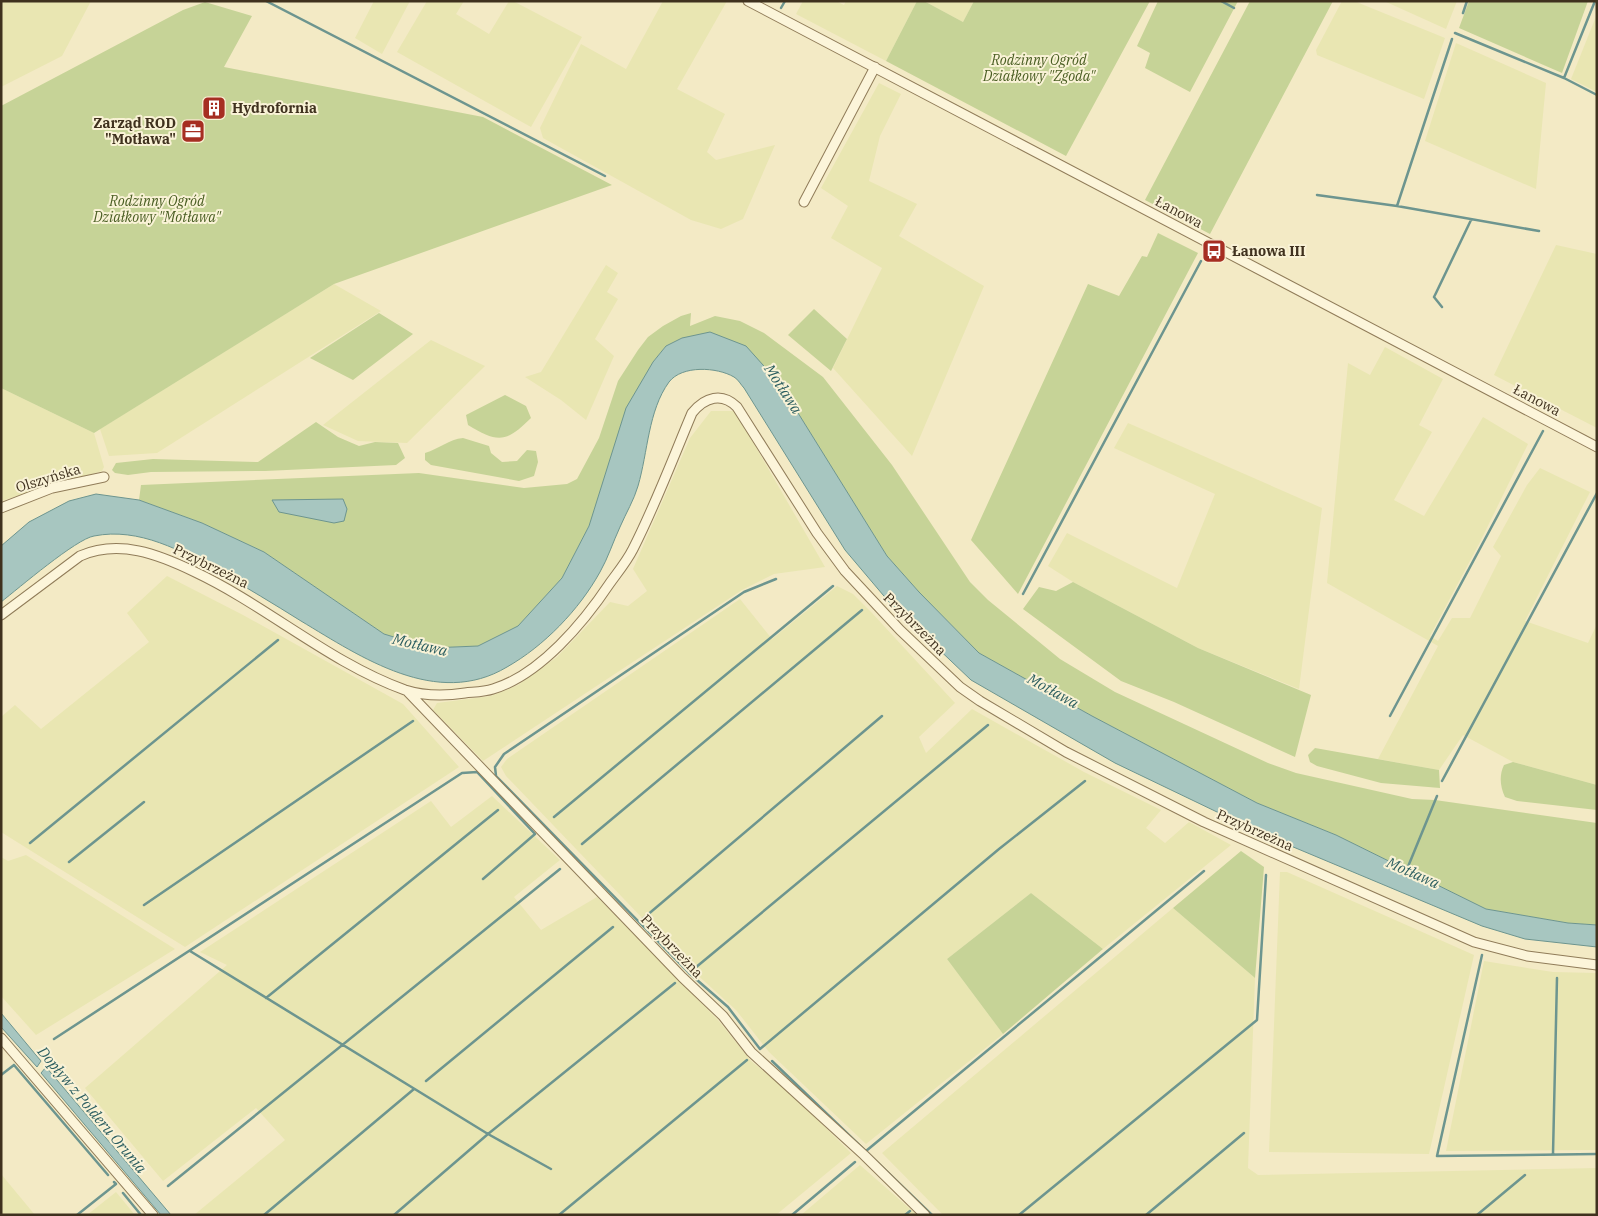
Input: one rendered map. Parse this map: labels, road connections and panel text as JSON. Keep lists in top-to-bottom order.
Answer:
{
  "streets": {
    "street": ["Łanowa", "Olszyńska", "Przybrzeżna"]
  },
  "water": ["Motława", "Dopływ z Polderu Orunia"],
  "parks": ["Rodzinny Ogród Działkowy \"Zgoda\"", "Rodzinny Ogród Działkowy \"Motława\""],
  "places": {
    "building": ["Hydrofornia"],
    "office": ["Zarząd ROD \"Motława\""],
    "bus stop": ["Łanowa III"]
  }
}
